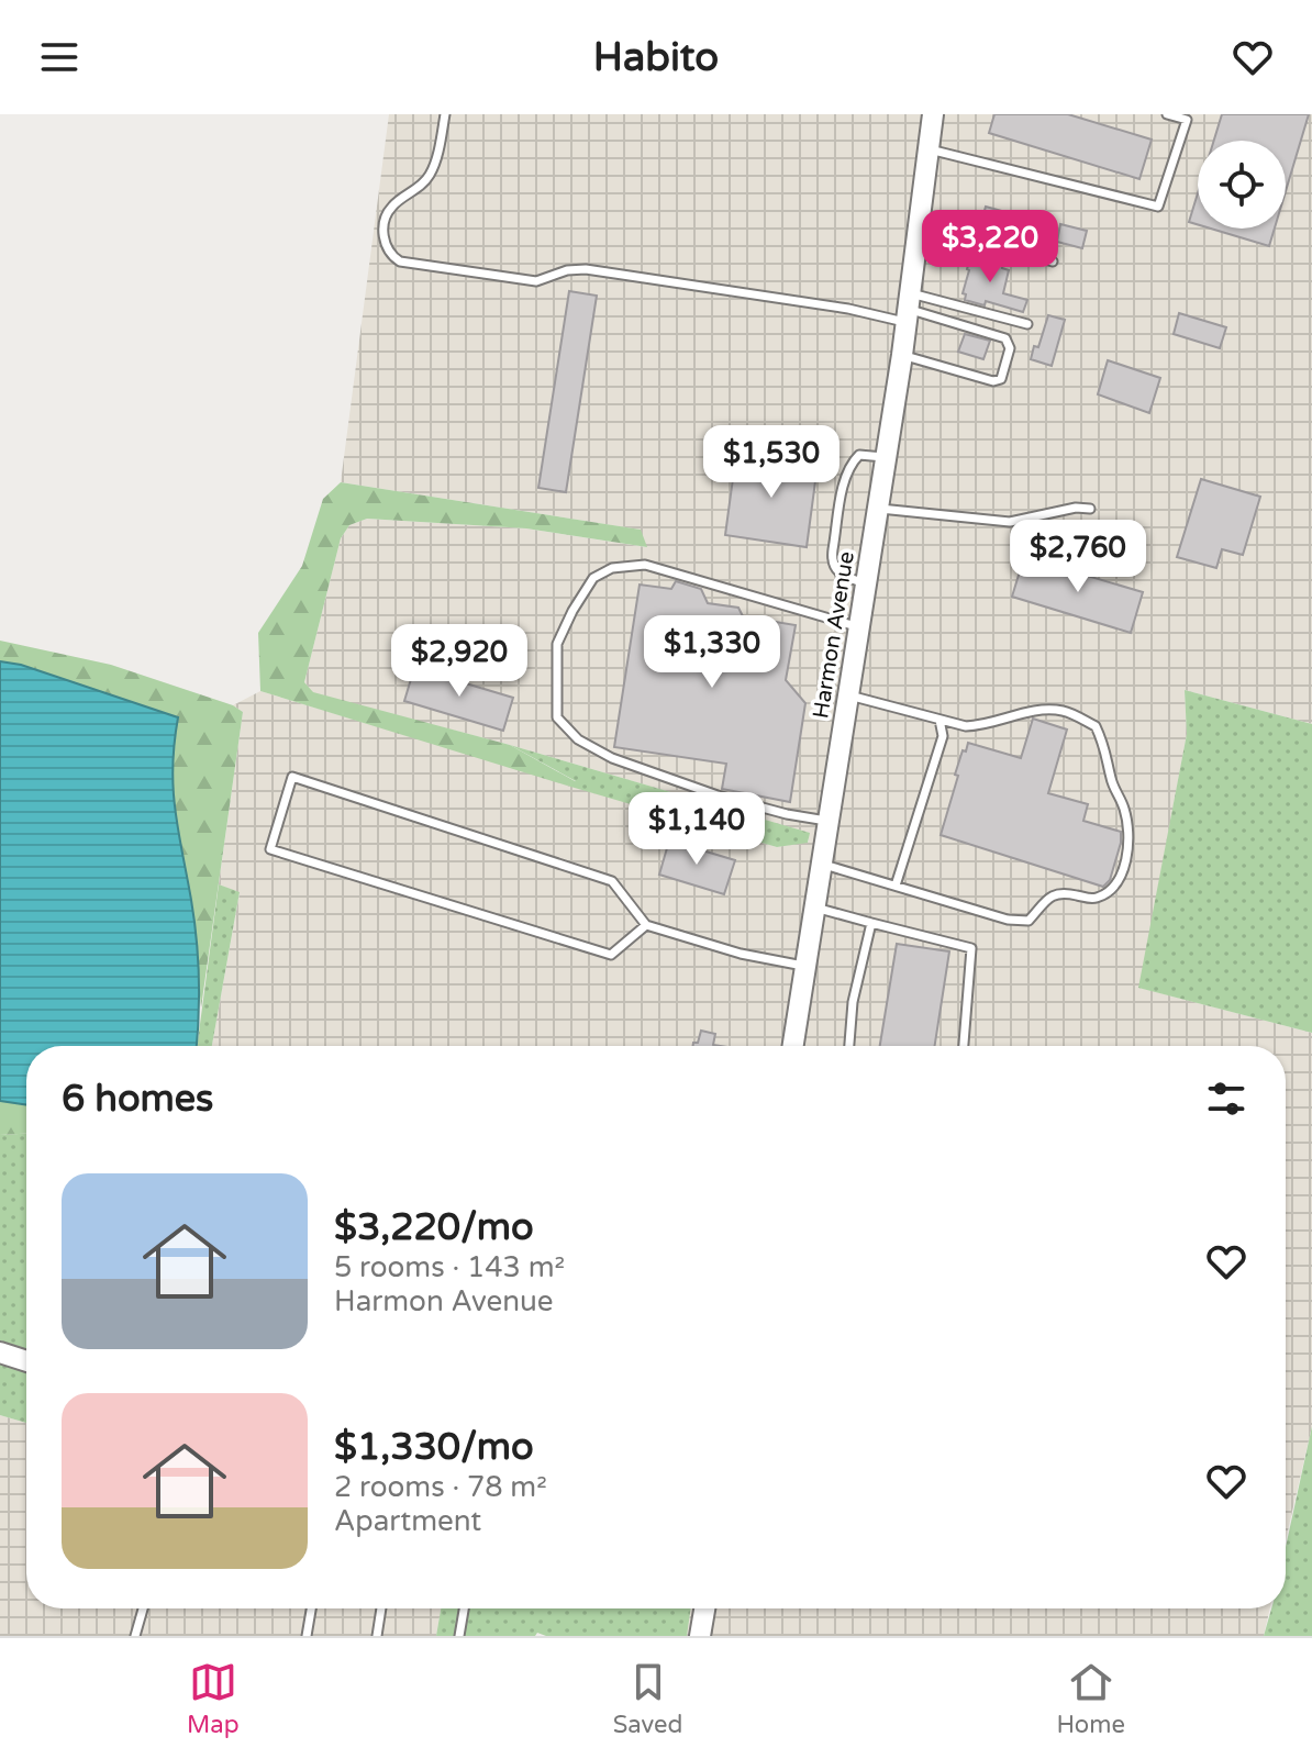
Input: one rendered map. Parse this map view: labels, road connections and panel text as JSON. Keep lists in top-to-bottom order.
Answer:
{
  "streets": {
    "main road": ["Harmon Avenue"]
  },
  "page": {
    "header": "Habito",
    "price": [
      "$3,220",
      "$1,530",
      "$2,760",
      "$1,330",
      "$2,920",
      "$1,140"
    ],
    "heading": "6 homes",
    "list": [
      {
        "name": "$3,220/mo",
        "note": "5 rooms · 143 m² · Harmon Avenue"
      },
      {
        "name": "$1,330/mo",
        "note": "2 rooms · 78 m² · Apartment"
      }
    ],
    "tabs": ["Map", "Saved", "Home"]
  }
}
